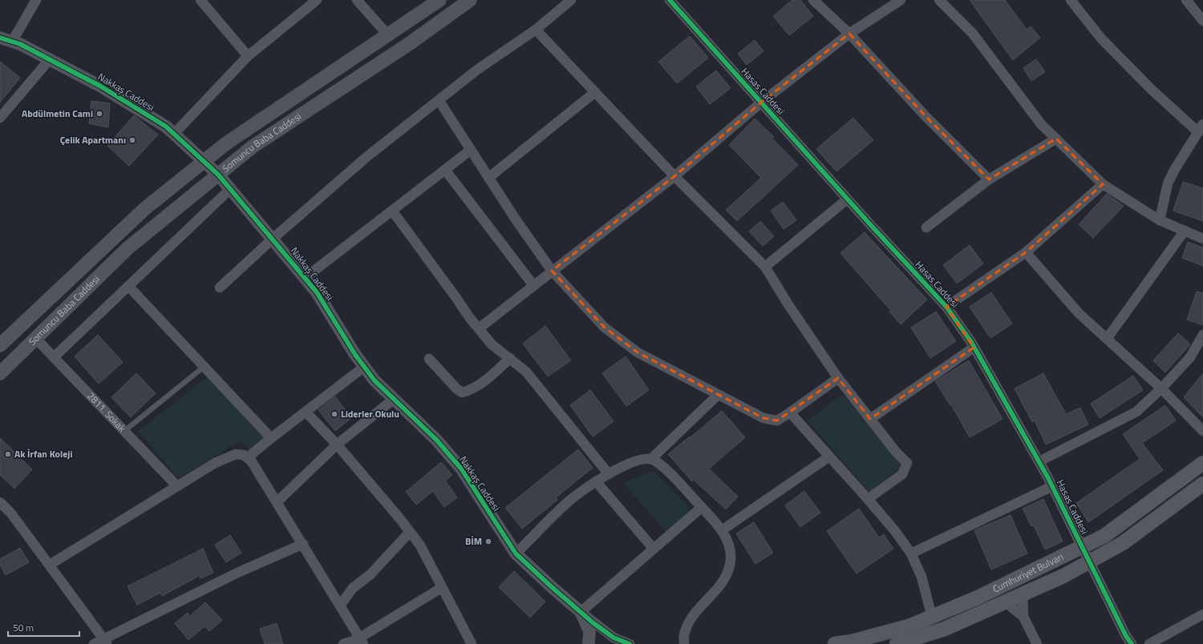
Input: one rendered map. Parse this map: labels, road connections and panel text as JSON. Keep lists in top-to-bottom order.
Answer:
{
  "streets": {
    "main road": ["Somuncu Baba Caddesi", "Cumhuriyet Bulvarı"],
    "street": ["Hasas Caddesi", "Nakkaş Caddesi", "2811. Sokak"]
  },
  "crossings": [
    ["Hasas Caddesi", "Cumhuriyet Bulvarı"],
    ["Nakkaş Caddesi", "Somuncu Baba Caddesi"],
    ["Somuncu Baba Caddesi", "2811. Sokak"]
  ],
  "places": [
    "Abdülmetin Cami",
    "Çelik Apartmanı",
    "Liderler Okulu",
    "Ak İrfan Koleji",
    "BİM"
  ],
  "scale_bar": "50 m"
}
